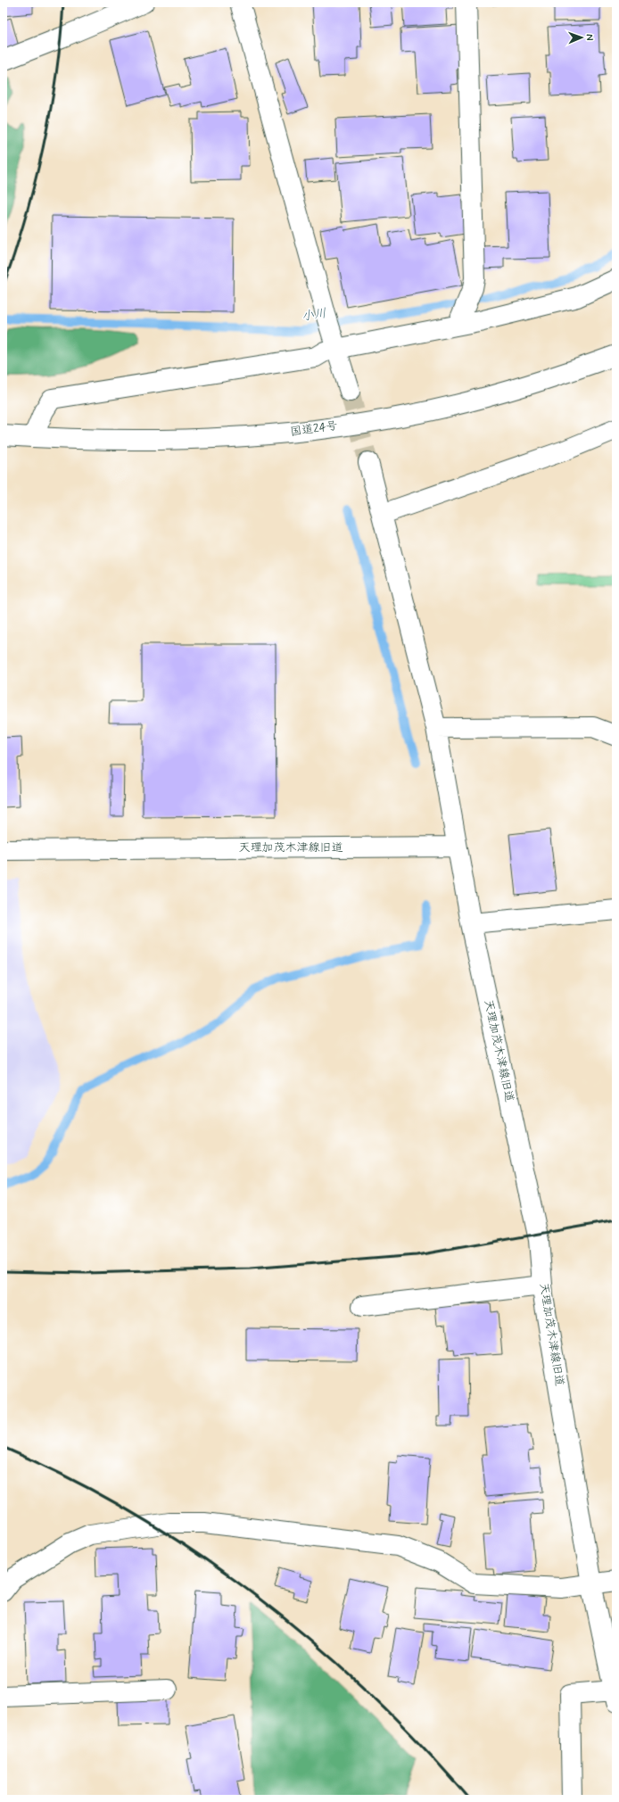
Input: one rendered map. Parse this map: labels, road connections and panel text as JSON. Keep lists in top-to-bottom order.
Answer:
{
  "streets": {
    "main road": ["国道24号", "天理加茂木津線旧道"]
  },
  "water": ["小川"],
  "north": "right"
}
